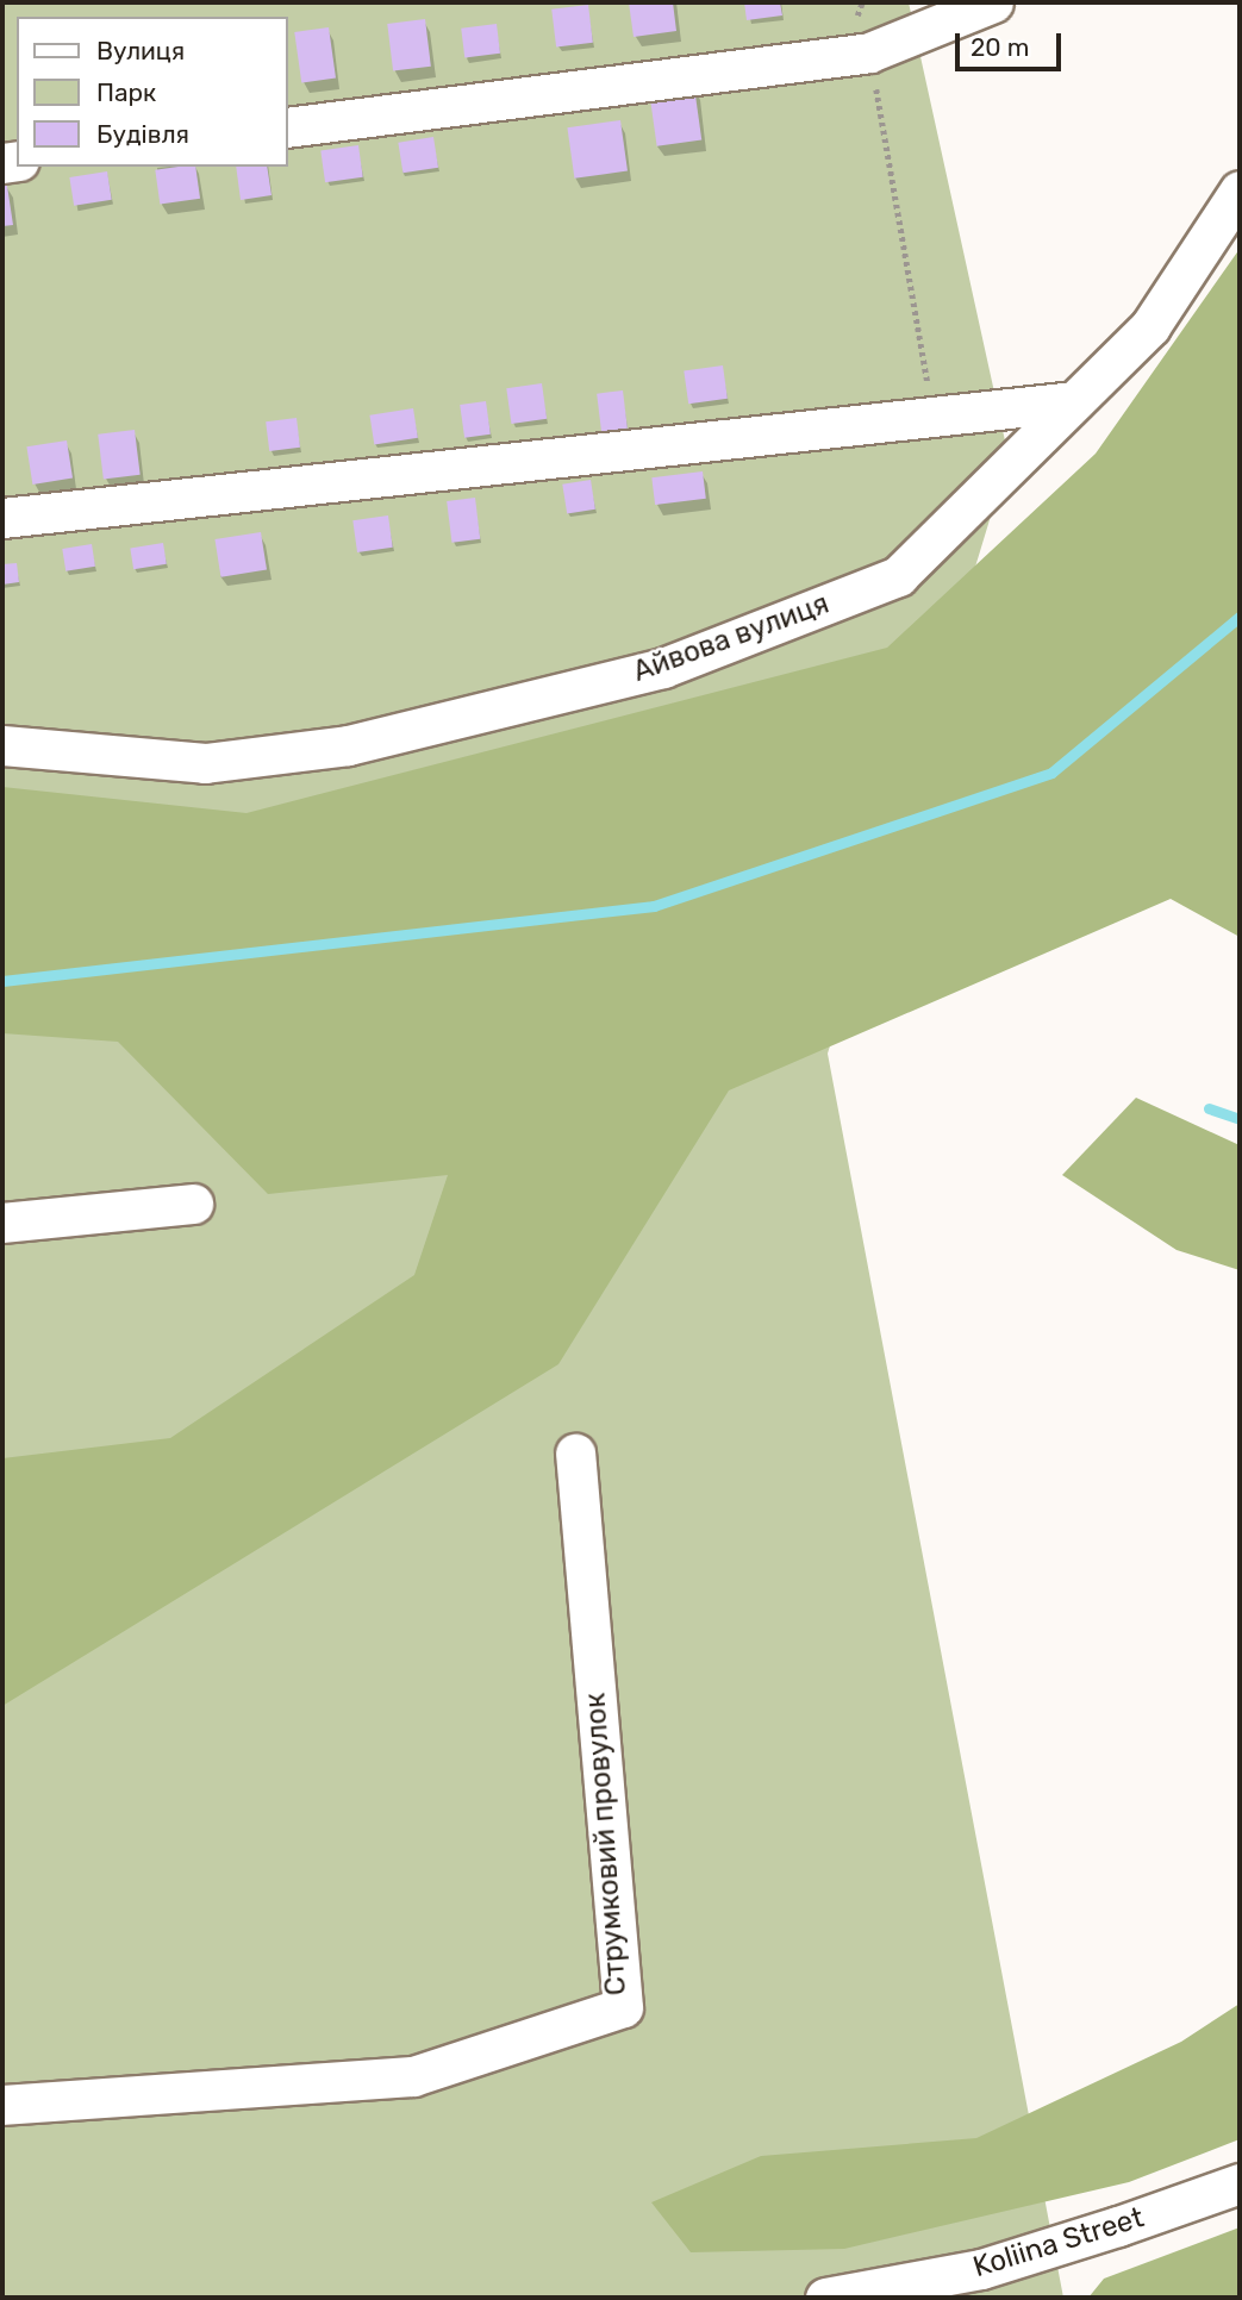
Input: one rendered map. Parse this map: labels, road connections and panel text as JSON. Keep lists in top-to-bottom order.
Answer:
{
  "streets": {
    "street": ["Айвова вулиця", "Струмковий провулок", "Koliina Street"]
  },
  "legend": ["Вулиця", "Парк", "Будівля"],
  "scale_bar": "20 m"
}
